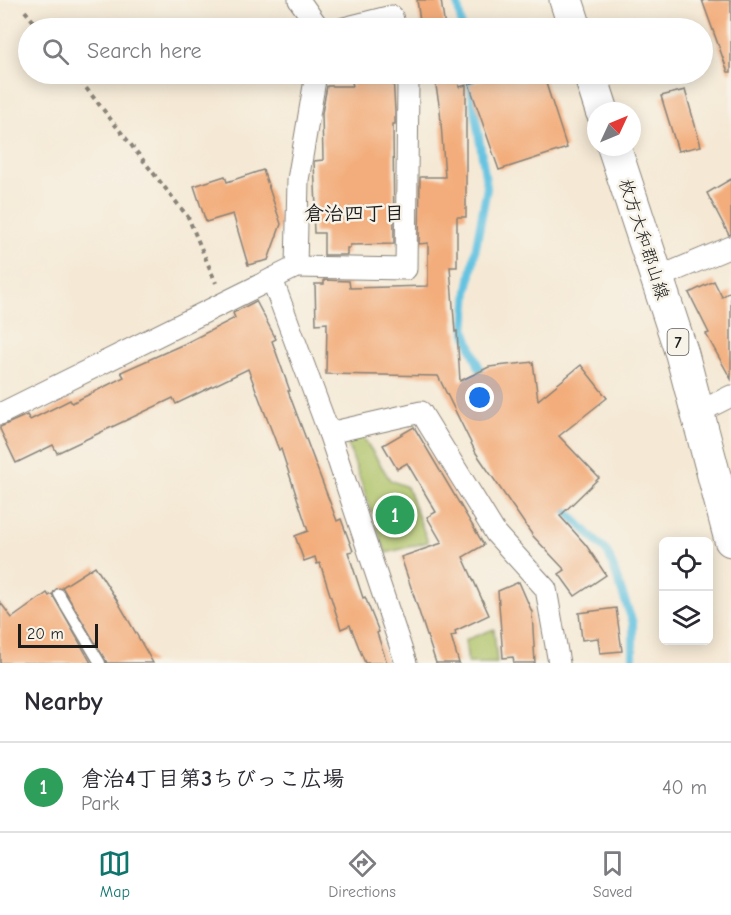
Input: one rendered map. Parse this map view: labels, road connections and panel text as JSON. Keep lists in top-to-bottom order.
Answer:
{
  "streets": {
    "main road": ["枚方大和郡山線", "7"]
  },
  "districts": ["倉治四丁目"],
  "scale_bar": "20 m",
  "north": "top right",
  "page": {
    "search": "Search here",
    "pins": "1",
    "scale": "20 m",
    "heading": "Nearby",
    "list": [
      {
        "mark": "1",
        "name": "倉治4丁目第3ちびっこ広場",
        "note": "Park",
        "value": "40 m"
      }
    ],
    "nav": ["Map", "Directions", "Saved"]
  }
}
